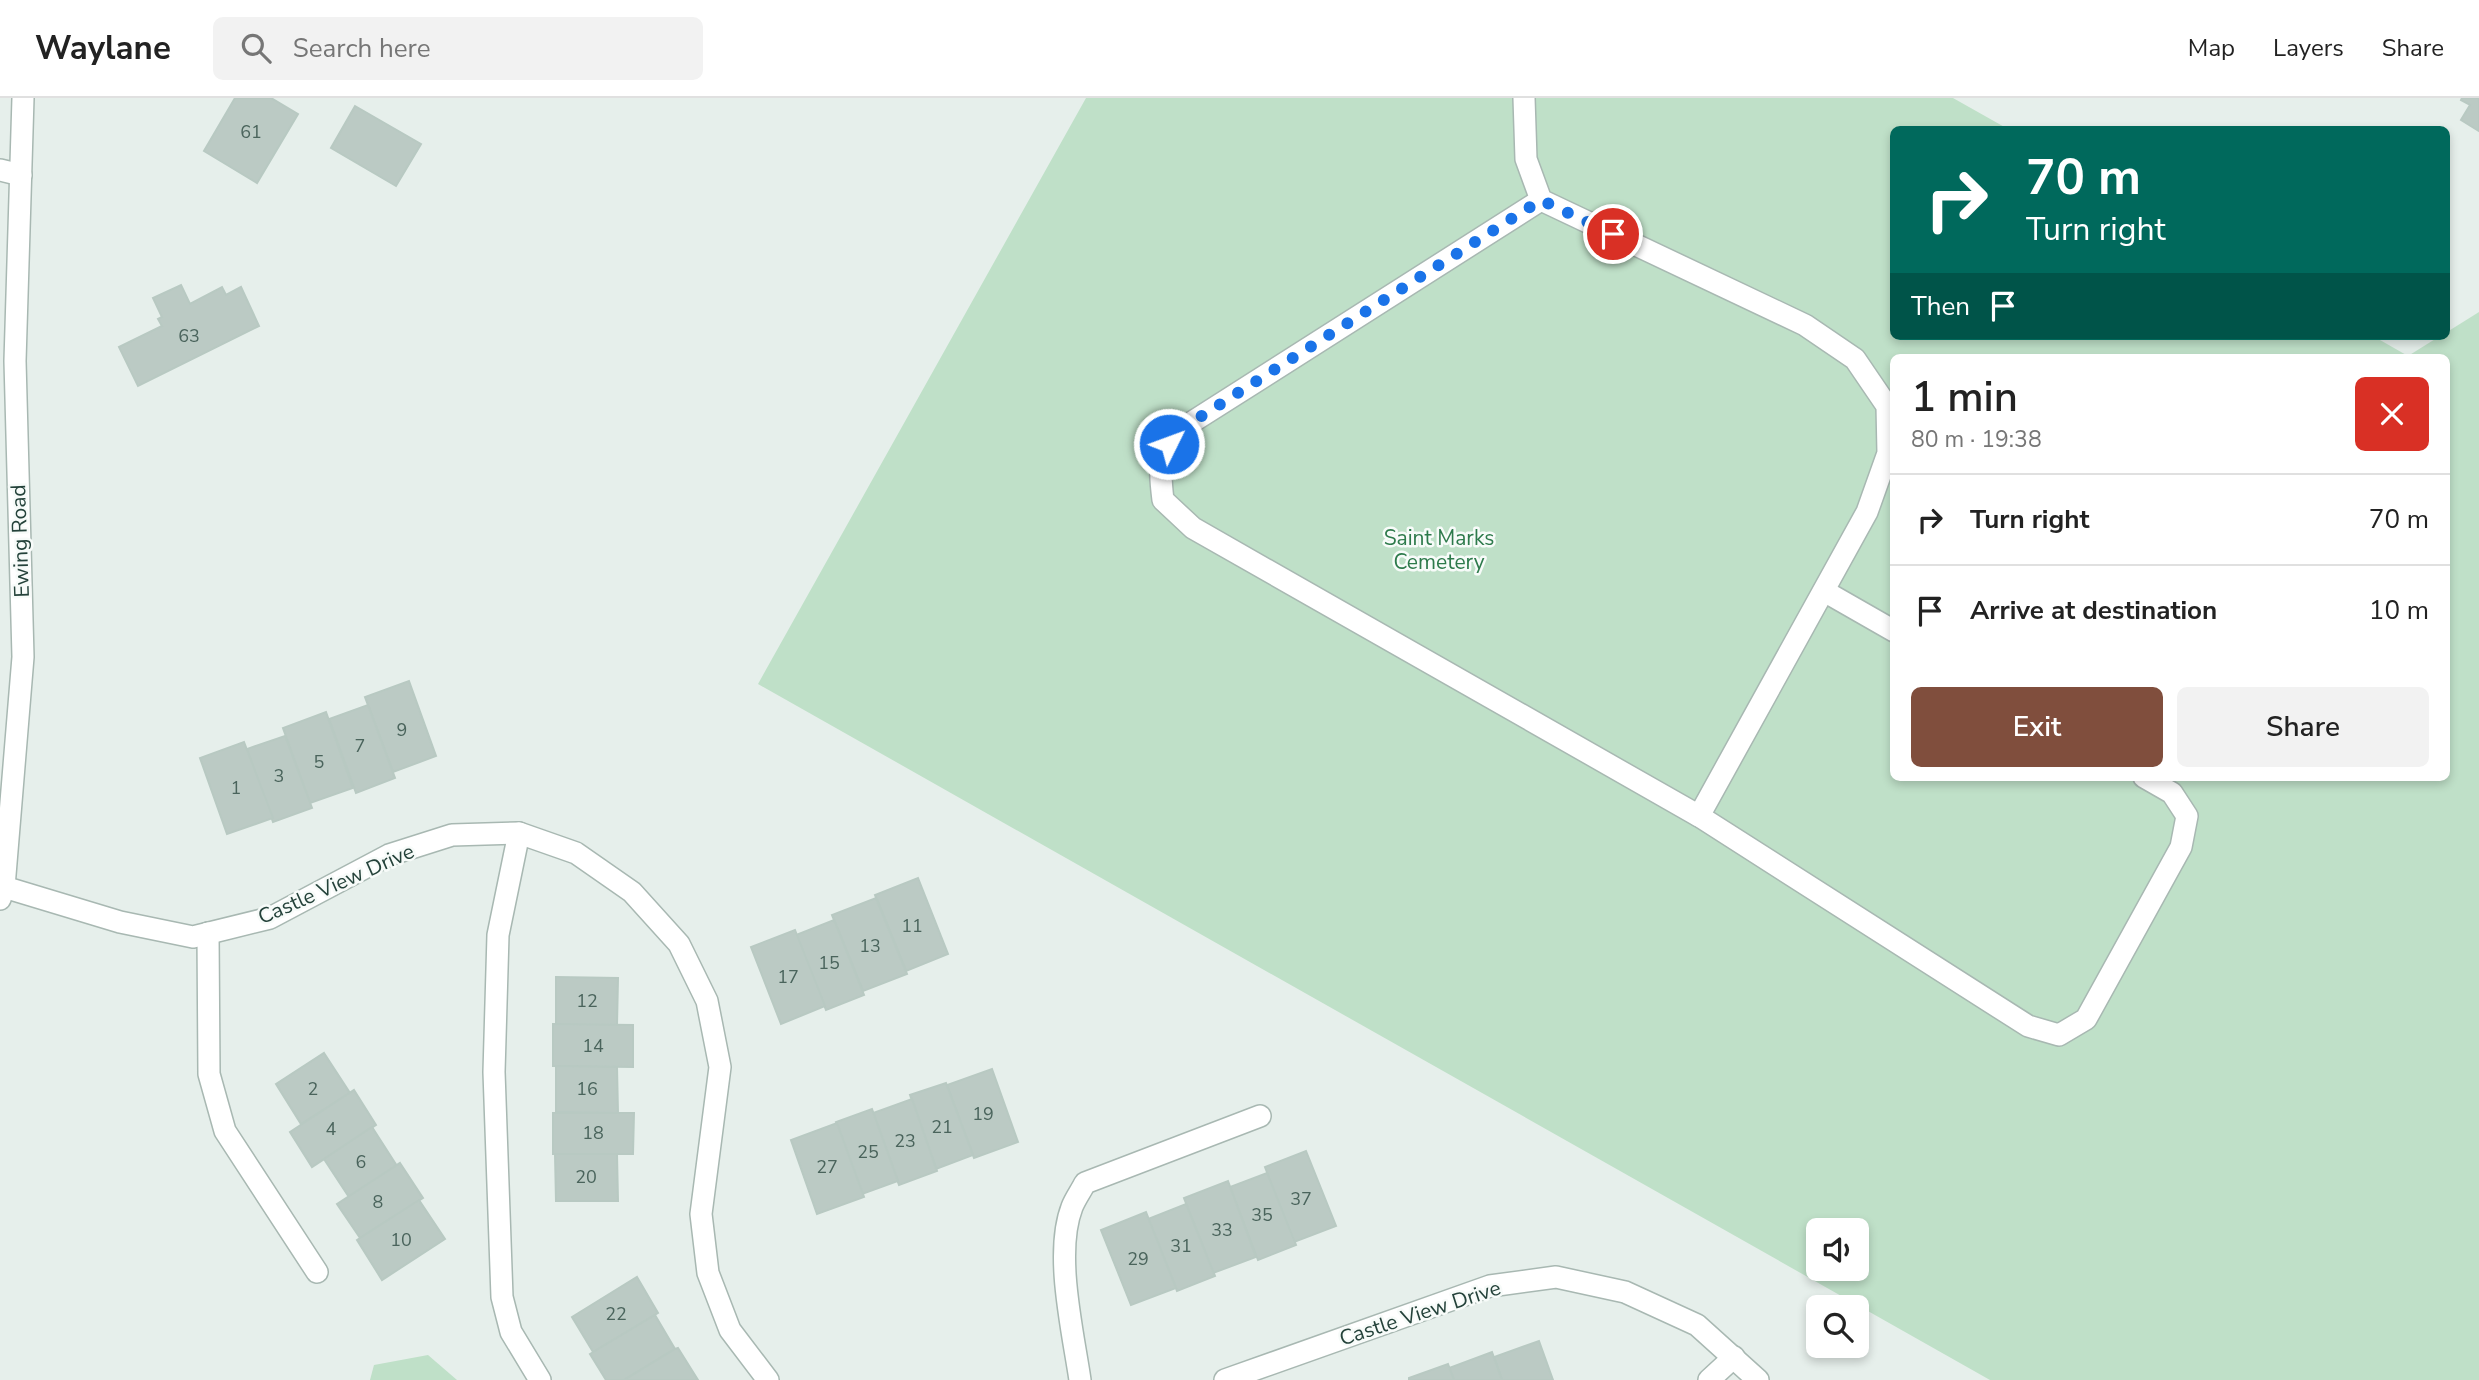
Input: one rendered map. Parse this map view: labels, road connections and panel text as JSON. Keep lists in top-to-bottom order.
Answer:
{
  "streets": {
    "street": ["Ewing Road", "Castle View Drive"]
  },
  "crossings": [
    ["Ewing Road", "Castle View Drive"]
  ],
  "parks": ["Saint Marks Cemetery"],
  "house_numbers": [
    "61",
    "63",
    "9",
    "7",
    "5",
    "3",
    "1",
    "11",
    "13",
    "15",
    "17",
    "12",
    "14",
    "2",
    "16",
    "19",
    "21",
    "4",
    "18",
    "23",
    "25",
    "6",
    "27",
    "20",
    "37",
    "8",
    "35",
    "33",
    "10",
    "31",
    "29",
    "22"
  ],
  "page": {
    "header": "Waylane",
    "search": "Search here",
    "nav": ["Map", "Layers", "Share"],
    "turn": ["70 m", "Turn right"],
    "then": "Then",
    "heading": ["1 min", "80 m · 19:38"],
    "list": [
      {
        "name": "Turn right",
        "value": "70 m"
      },
      {
        "name": "Arrive at destination",
        "value": "10 m"
      }
    ],
    "buttons": ["Exit", "Share"]
  }
}
